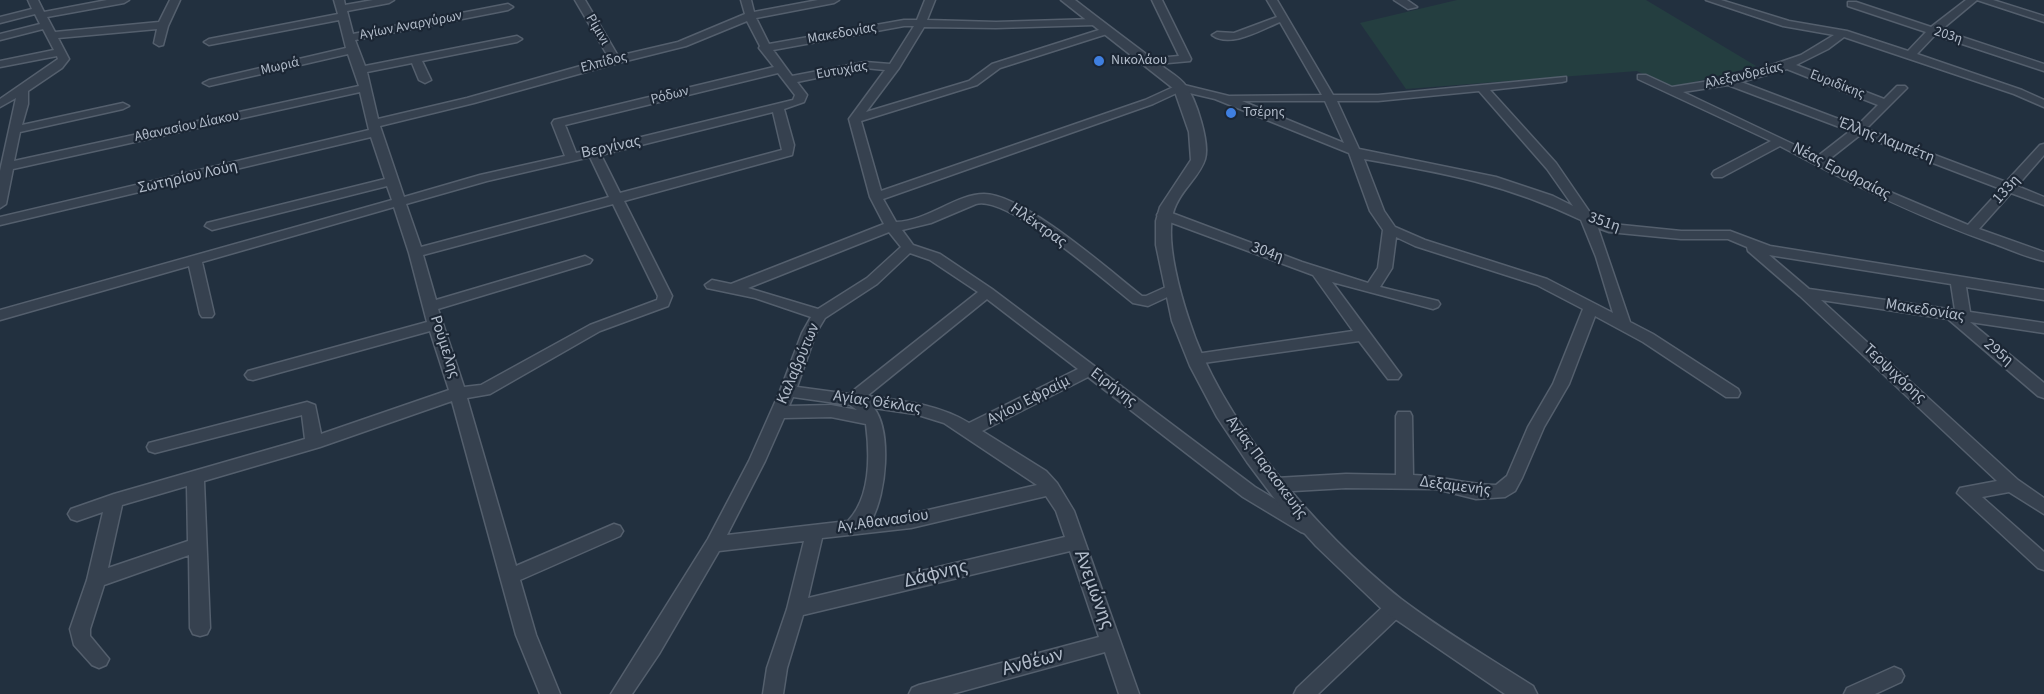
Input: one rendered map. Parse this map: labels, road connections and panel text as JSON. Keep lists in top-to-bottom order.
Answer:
{
  "streets": {
    "street": [
      "Αγίων Αναργύρων",
      "Ρίμινι",
      "Μακεδονίας",
      "203η",
      "Ελπίδος",
      "Μωριά",
      "Ευτυχίας",
      "Αλεξανδρείας",
      "Ευριδίκης",
      "Ρόδων",
      "Αθανασίου Δίακου",
      "Έλλης Λαμπέτη",
      "Βεργίνας",
      "Νέας Ερυθραίας",
      "Σωτηρίου Λούη",
      "133η",
      "351η",
      "Ηλέκτρας",
      "304η",
      "Ρούμελης",
      "295η",
      "Καλαβρύτων",
      "Τερψιχόρης",
      "Ειρήνης",
      "Αγίου Εφραίμ",
      "Αγίας Θέκλας",
      "Αγίας Παρασκευής",
      "Δεξαμενής",
      "Αγ.Αθανασίου",
      "Δάφνης",
      "Ανεμώνης",
      "Ανθέων"
    ]
  },
  "crossings": [
    ["Αγίων Αναργύρων", "Μωριά"],
    ["Αγίων Αναργύρων", "Ρούμελης"],
    ["Ρίμινι", "Ελπίδος"],
    ["Μακεδονίας", "295η"],
    ["Μακεδονίας", "Τερψιχόρης"],
    ["Ελπίδος", "Σωτηρίου Λούη"],
    ["Ελπίδος", "Ρούμελης"],
    ["Μωριά", "Ρούμελης"],
    ["Ευτυχίας", "Βεργίνας"],
    ["Αλεξανδρείας", "Ευριδίκης"],
    ["Αλεξανδρείας", "Έλλης Λαμπέτη"],
    ["Αλεξανδρείας", "Νέας Ερυθραίας"],
    ["Ρόδων", "Βεργίνας"],
    ["Αθανασίου Δίακου", "Ρούμελης"],
    ["Έλλης Λαμπέτη", "133η"],
    ["Βεργίνας", "Ρούμελης"],
    ["Νέας Ερυθραίας", "133η"],
    ["Σωτηρίου Λούη", "Ρούμελης"],
    ["351η", "Τερψιχόρης"],
    ["Ηλέκτρας", "Αγίας Παρασκευής"],
    ["304η", "Αγίας Παρασκευής"],
    ["Καλαβρύτων", "Ειρήνης"],
    ["Καλαβρύτων", "Αγίας Θέκλας"],
    ["Καλαβρύτων", "Αγ.Αθανασίου"],
    ["Ειρήνης", "Αγίου Εφραίμ"],
    ["Ειρήνης", "Αγίας Παρασκευής"],
    ["Αγίου Εφραίμ", "Αγίας Θέκλας"],
    ["Αγίας Θέκλας", "Αγ.Αθανασίου"],
    ["Αγίας Θέκλας", "Ανεμώνης"],
    ["Αγίας Παρασκευής", "Δεξαμενής"],
    ["Αγ.Αθανασίου", "Ανεμώνης"],
    ["Δάφνης", "Ανεμώνης"],
    ["Ανεμώνης", "Ανθέων"]
  ],
  "places": ["Νικολάου", "Τσέρης"]
}
